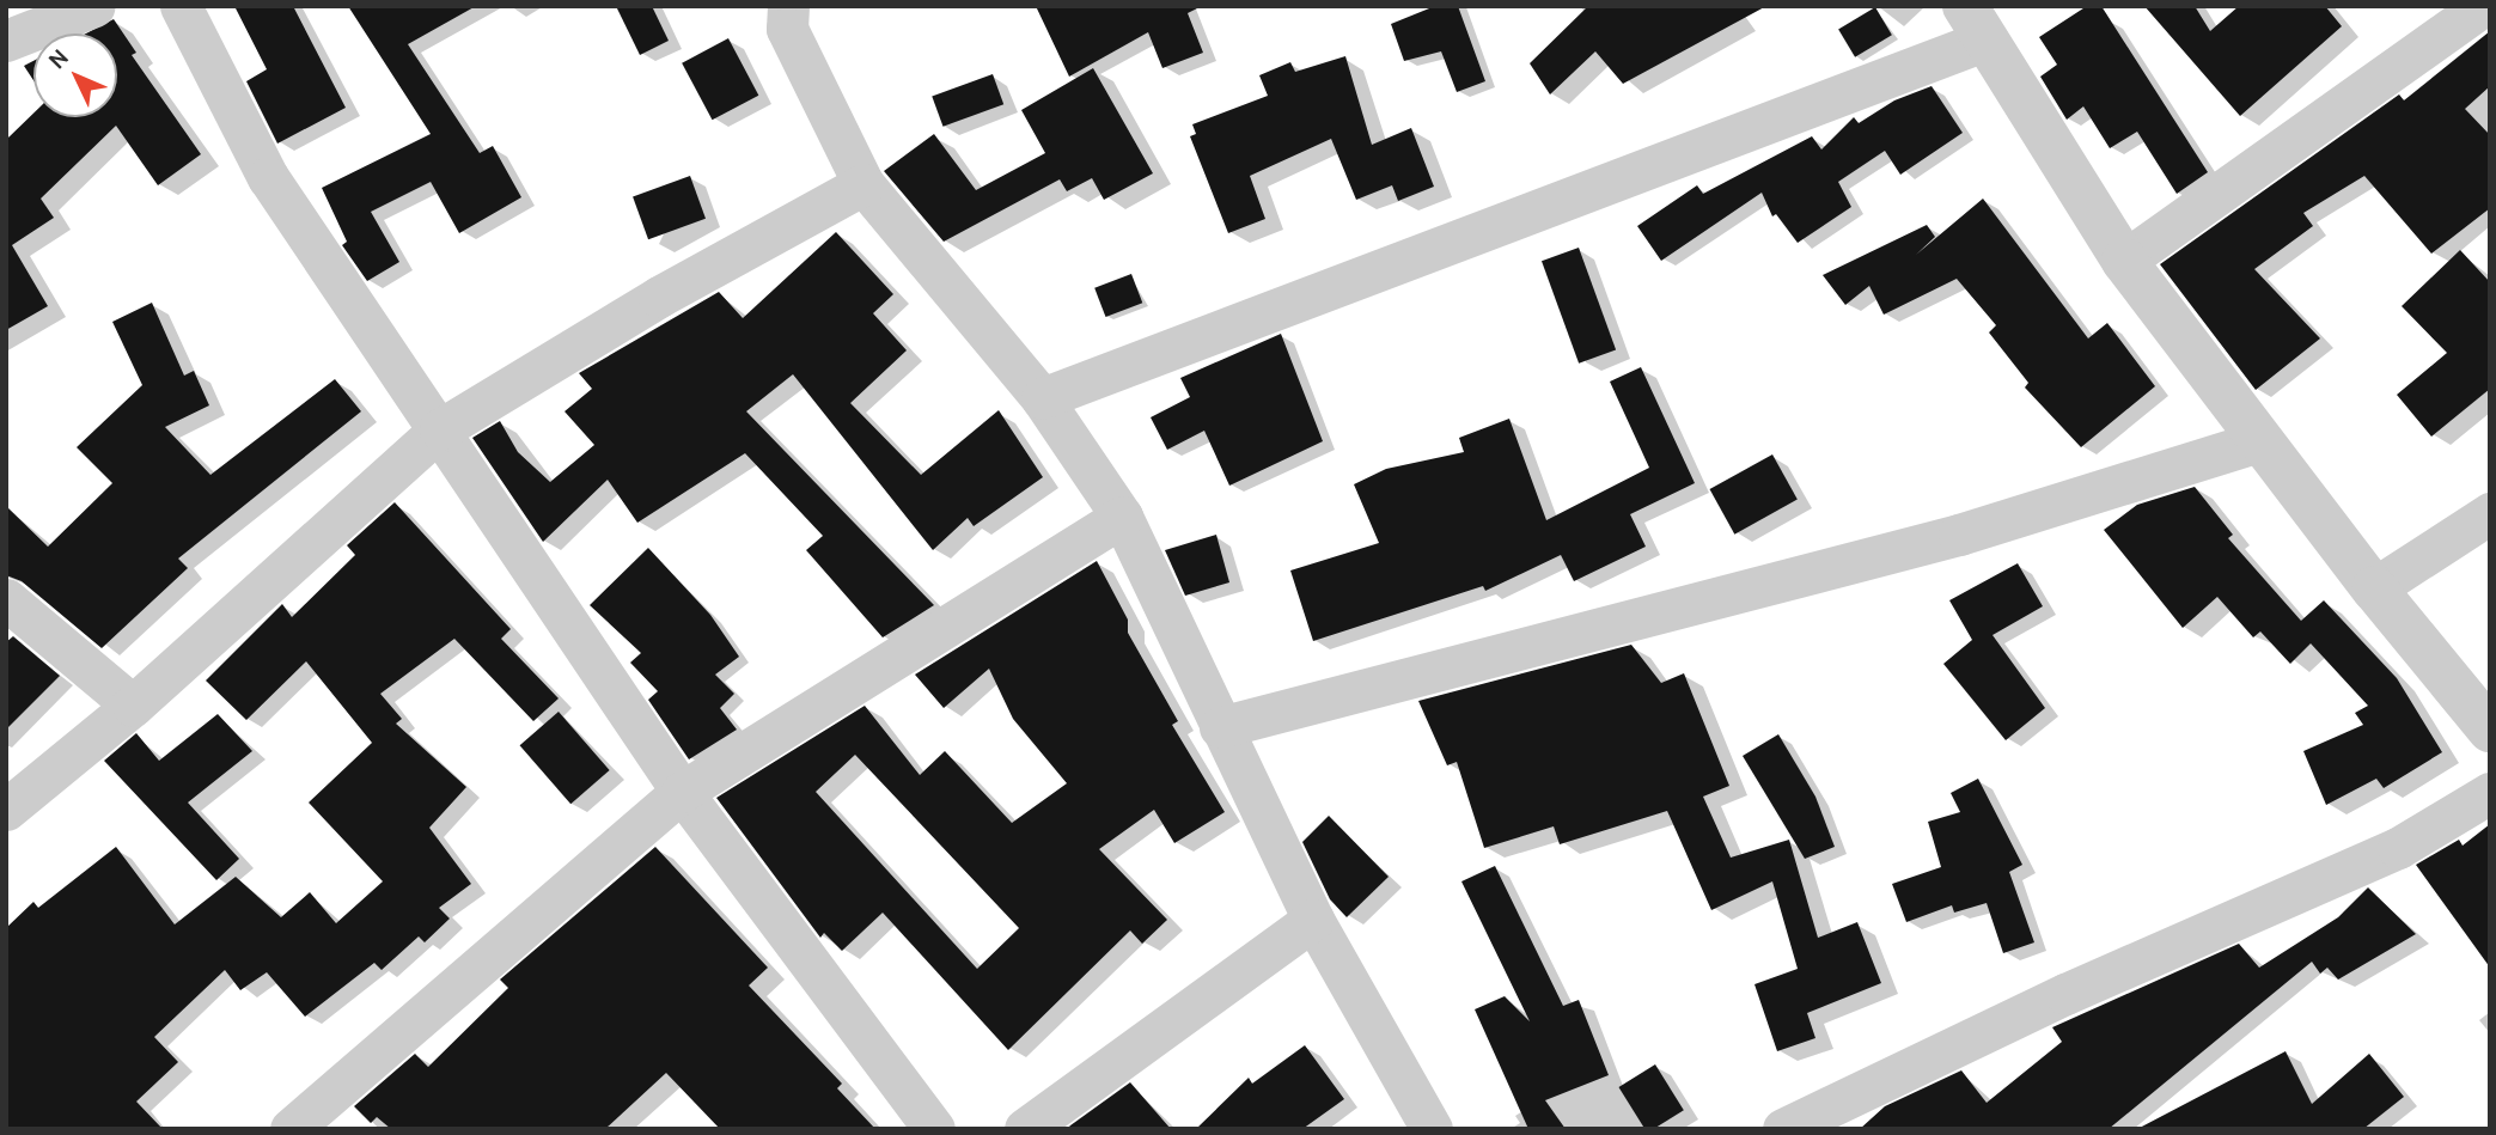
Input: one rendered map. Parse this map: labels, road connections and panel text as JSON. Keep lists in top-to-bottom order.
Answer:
{
  "north": "top left"
}
